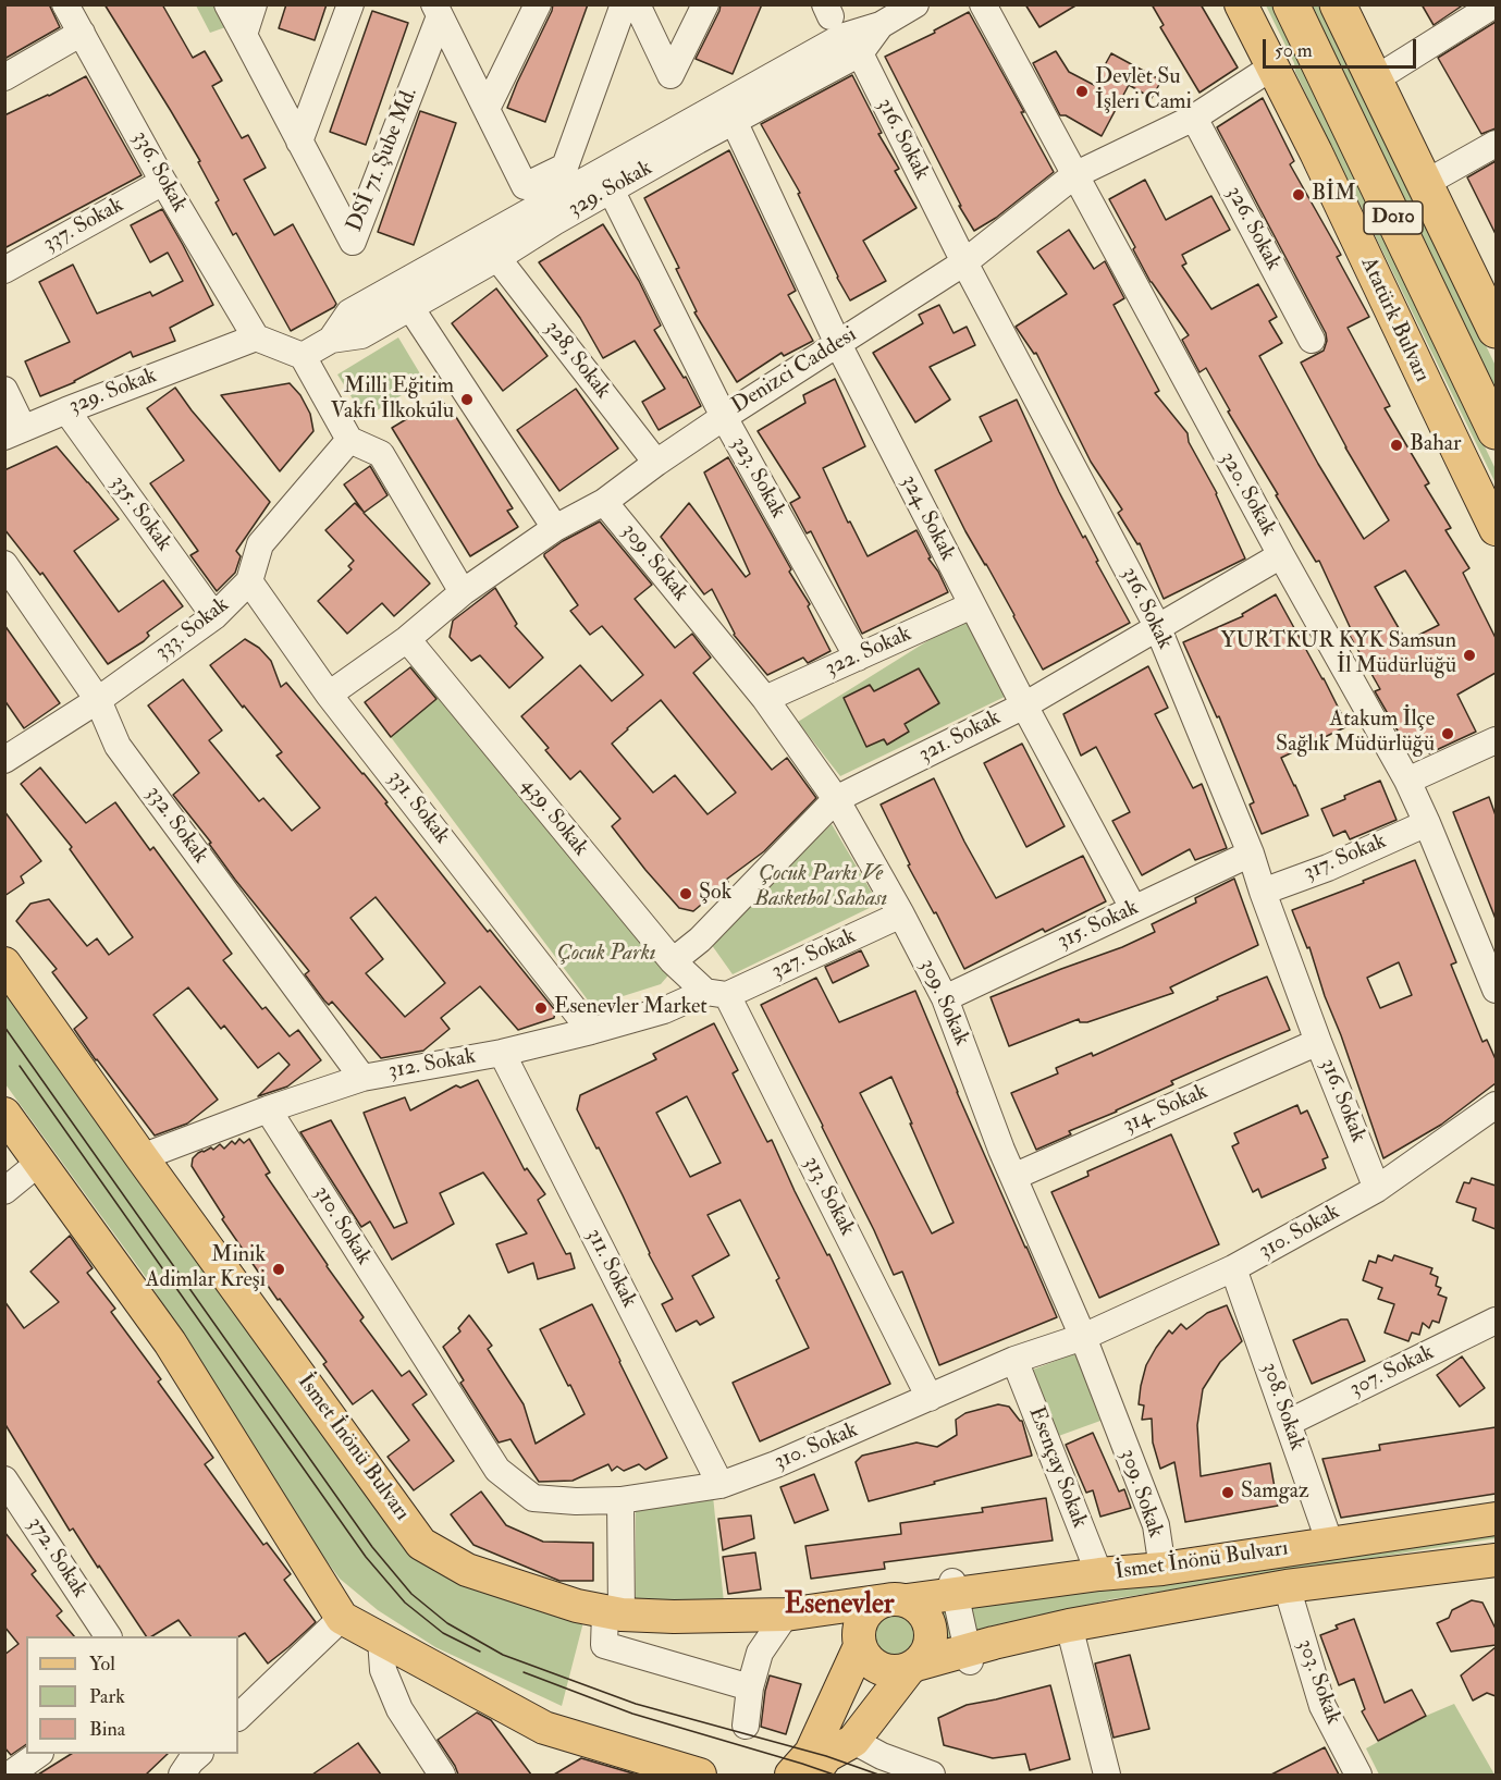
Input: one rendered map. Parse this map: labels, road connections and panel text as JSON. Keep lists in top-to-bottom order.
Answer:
{
  "streets": {
    "highway": ["D010", "Atatürk Bulvarı"],
    "main road": ["İsmet İnönü Bulvarı"],
    "street": [
      "316. Sokak",
      "DSİ 71. Şube Md.",
      "336. Sokak",
      "329. Sokak",
      "337. Sokak",
      "326. Sokak",
      "328, Sokak",
      "Denizci Caddesi",
      "323. Sokak",
      "320. Sokak",
      "335. Sokak",
      "324. Sokak",
      "309. Sokak",
      "333. Sokak",
      "322. Sokak",
      "321. Sokak",
      "331. Sokak",
      "439. Sokak",
      "332. Sokak",
      "317. Sokak",
      "315. Sokak",
      "327. Sokak",
      "312. Sokak",
      "314. Sokak",
      "313. Sokak",
      "310. Sokak",
      "311. Sokak",
      "307. Sokak",
      "308. Sokak",
      "Esençay Sokak",
      "372. Sokak",
      "303. Sokak"
    ]
  },
  "crossings": [
    ["316. Sokak", "329. Sokak"],
    ["316. Sokak", "Denizci Caddesi"],
    ["316. Sokak", "321. Sokak"],
    ["316. Sokak", "317. Sokak"],
    ["316. Sokak", "315. Sokak"],
    ["316. Sokak", "314. Sokak"],
    ["316. Sokak", "310. Sokak"],
    ["336. Sokak", "329. Sokak"],
    ["336. Sokak", "337. Sokak"],
    ["329. Sokak", "328, Sokak"],
    ["329. Sokak", "323. Sokak"],
    ["329. Sokak", "335. Sokak"],
    ["329. Sokak", "324. Sokak"],
    ["326. Sokak", "Denizci Caddesi"],
    ["Atatürk Bulvarı", "Denizci Caddesi"],
    ["328, Sokak", "Denizci Caddesi"],
    ["Denizci Caddesi", "323. Sokak"],
    ["Denizci Caddesi", "320. Sokak"],
    ["Denizci Caddesi", "324. Sokak"],
    ["Denizci Caddesi", "309. Sokak"],
    ["Denizci Caddesi", "331. Sokak"],
    ["Denizci Caddesi", "439. Sokak"],
    ["323. Sokak", "322. Sokak"],
    ["320. Sokak", "321. Sokak"],
    ["320. Sokak", "317. Sokak"],
    ["335. Sokak", "333. Sokak"],
    ["324. Sokak", "322. Sokak"],
    ["324. Sokak", "321. Sokak"],
    ["324. Sokak", "315. Sokak"],
    ["309. Sokak", "322. Sokak"],
    ["309. Sokak", "321. Sokak"],
    ["309. Sokak", "315. Sokak"],
    ["309. Sokak", "327. Sokak"],
    ["309. Sokak", "314. Sokak"],
    ["309. Sokak", "310. Sokak"],
    ["309. Sokak", "İsmet İnönü Bulvarı"],
    ["333. Sokak", "331. Sokak"],
    ["333. Sokak", "332. Sokak"],
    ["321. Sokak", "439. Sokak"],
    ["331. Sokak", "312. Sokak"],
    ["439. Sokak", "327. Sokak"],
    ["439. Sokak", "312. Sokak"],
    ["439. Sokak", "313. Sokak"],
    ["332. Sokak", "312. Sokak"],
    ["327. Sokak", "312. Sokak"],
    ["327. Sokak", "313. Sokak"],
    ["312. Sokak", "313. Sokak"],
    ["312. Sokak", "310. Sokak"],
    ["312. Sokak", "311. Sokak"],
    ["312. Sokak", "İsmet İnönü Bulvarı"],
    ["313. Sokak", "310. Sokak"],
    ["310. Sokak", "311. Sokak"],
    ["310. Sokak", "308. Sokak"],
    ["310. Sokak", "Esençay Sokak"],
    ["307. Sokak", "308. Sokak"],
    ["308. Sokak", "İsmet İnönü Bulvarı"],
    ["İsmet İnönü Bulvarı", "Esençay Sokak"],
    ["İsmet İnönü Bulvarı", "303. Sokak"]
  ],
  "districts": ["Esenevler"],
  "parks": ["Çocuk Parkı Ve Basketbol Sahası", "Çocuk Parkı"],
  "places": [
    "Devlet Su İşleri Cami",
    "BİM",
    "Milli Eğitim Vakfı İlkokulu",
    "Bahar",
    "YURTKUR KYK Samsun İl Müdürlüğü",
    "Atakum İlçe Sağlık Müdürlüğü",
    "Şok",
    "Esenevler Market",
    "Minik Adimlar Kreşi",
    "Samgaz"
  ],
  "legend": ["Yol", "Park", "Bina"],
  "scale_bar": "50 m"
}
